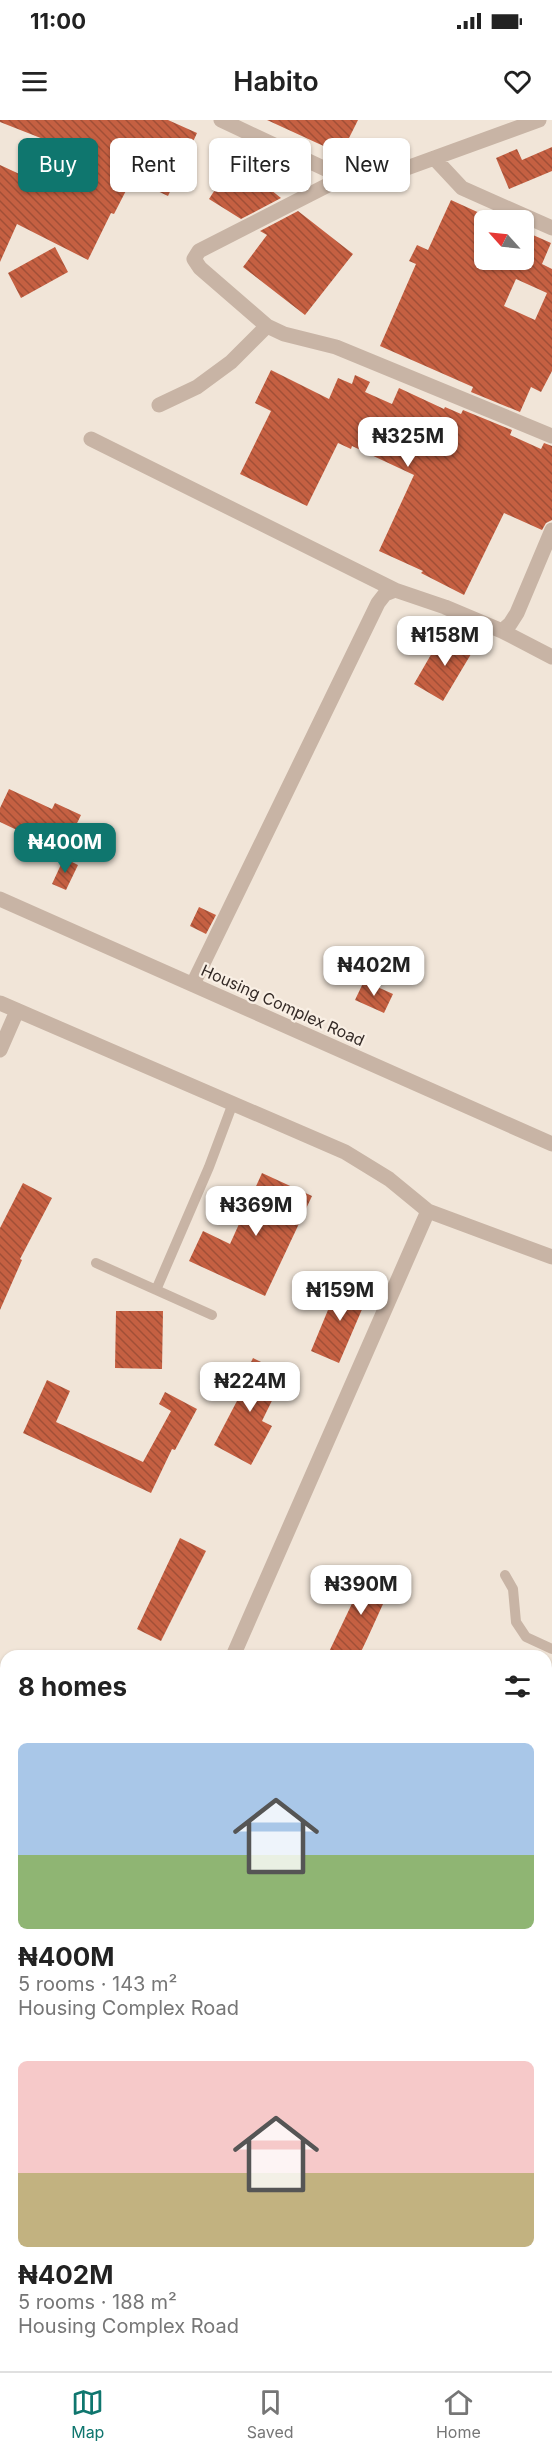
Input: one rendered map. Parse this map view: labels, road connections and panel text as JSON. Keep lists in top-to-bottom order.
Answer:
{
  "streets": {
    "street": ["Housing Complex Road"]
  },
  "north": "top left",
  "page": {
    "status": "11:00",
    "header": "Habito",
    "chip": [
      "Buy",
      "Rent",
      "Filters",
      "New"
    ],
    "price": [
      "₦325M",
      "₦158M",
      "₦400M",
      "₦402M",
      "₦369M",
      "₦159M",
      "₦224M",
      "₦390M"
    ],
    "heading": "8 homes",
    "list": [
      {
        "name": "₦400M",
        "note": "5 rooms · 143 m² · Housing Complex Road"
      },
      {
        "name": "₦402M",
        "note": "5 rooms · 188 m² · Housing Complex Road"
      }
    ],
    "tabs": ["Map", "Saved", "Home"]
  }
}
